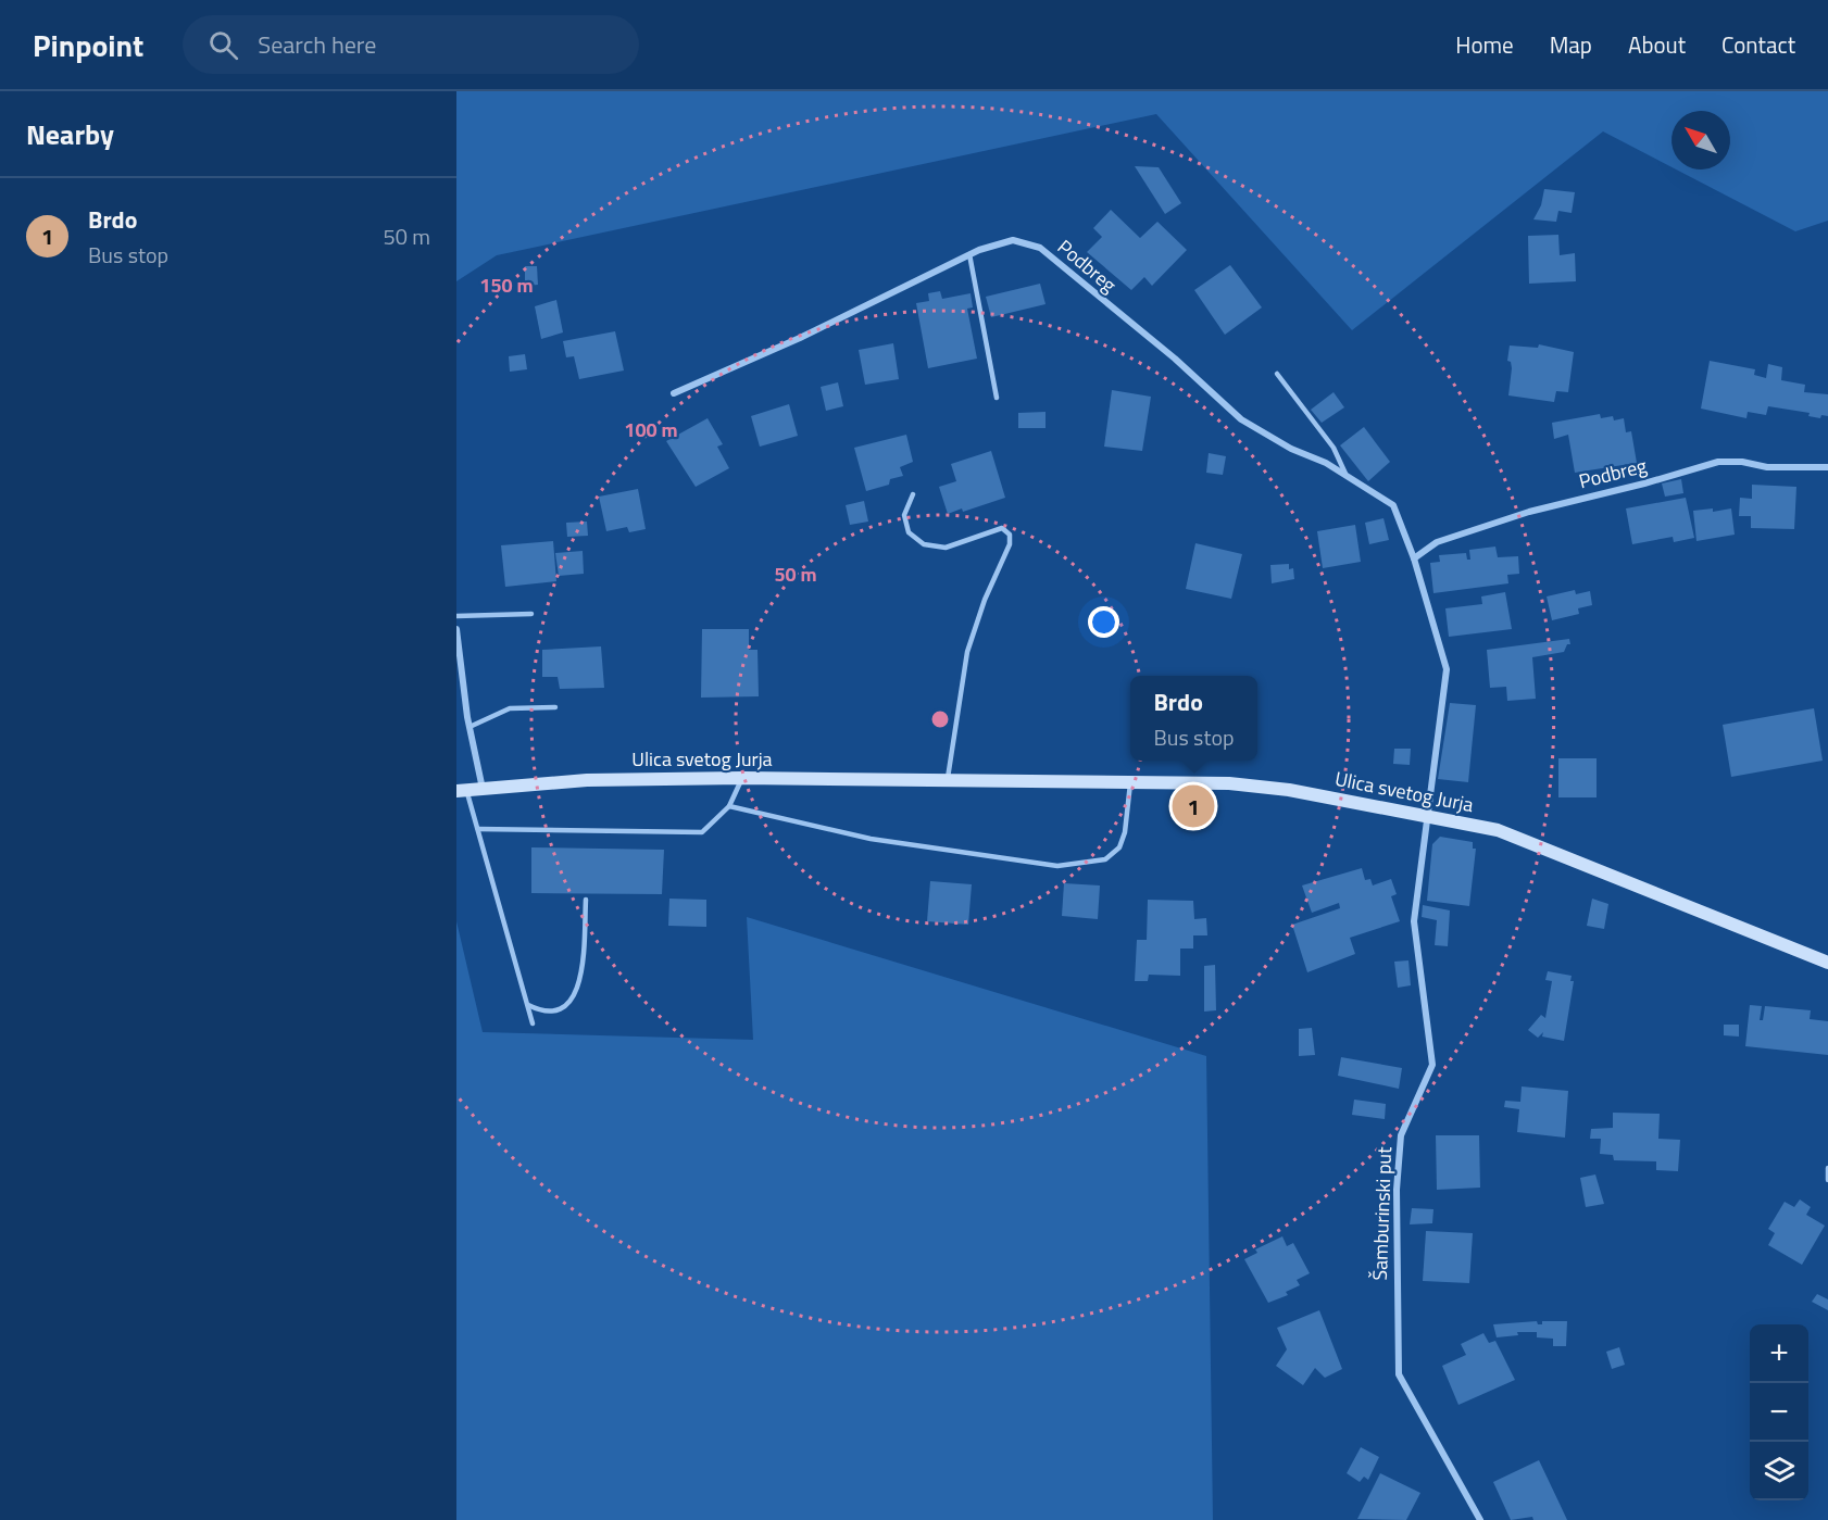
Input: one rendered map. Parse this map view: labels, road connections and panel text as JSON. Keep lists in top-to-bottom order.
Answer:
{
  "streets": {
    "main road": ["Ulica svetog Jurja"],
    "street": ["Podbreg", "Šamburinski put"]
  },
  "crossings": [
    ["Podbreg", "Ulica svetog Jurja"],
    ["Podbreg", "Šamburinski put"],
    ["Ulica svetog Jurja", "Šamburinski put"]
  ],
  "north": "top left",
  "page": {
    "header": "Pinpoint",
    "search": "Search here",
    "nav": [
      "Home",
      "Map",
      "About",
      "Contact"
    ],
    "heading": "Nearby",
    "list": [
      {
        "mark": "1",
        "name": "Brdo",
        "note": "Bus stop",
        "value": "50 m"
      }
    ],
    "popup": ["Brdo", "Bus stop"],
    "pins": "1",
    "map_buttons": ["+", "−"]
  },
  "rings": ["150 m", "100 m", "50 m"]
}
